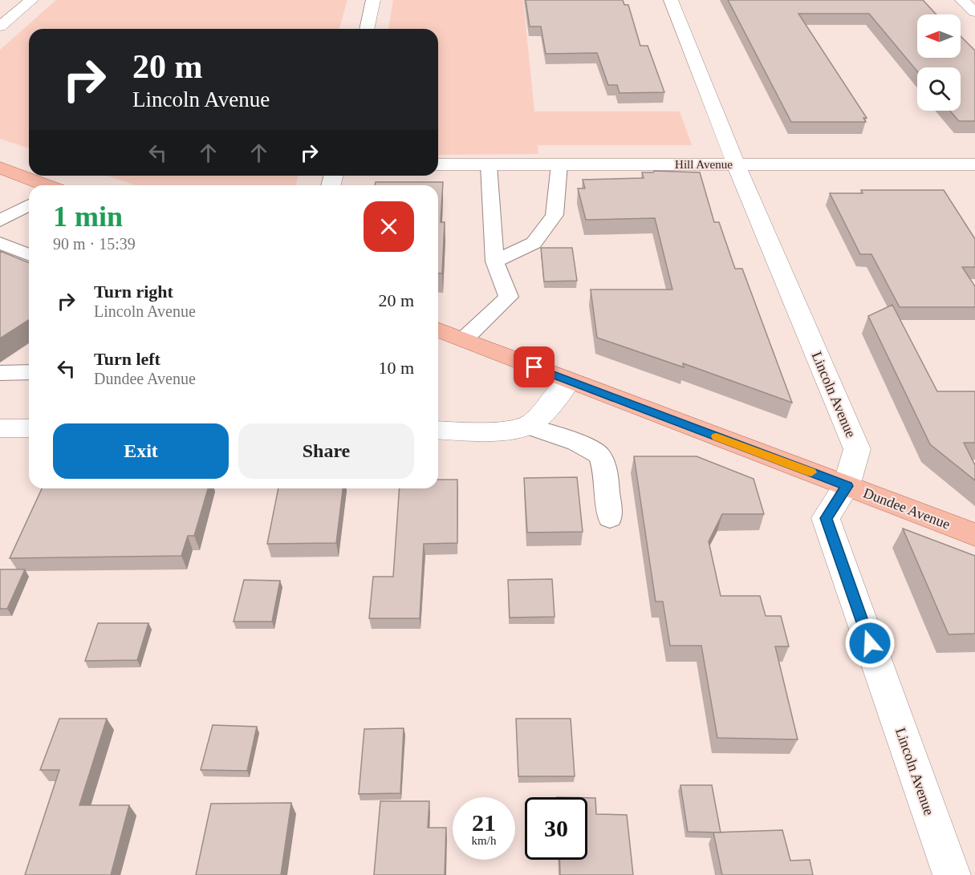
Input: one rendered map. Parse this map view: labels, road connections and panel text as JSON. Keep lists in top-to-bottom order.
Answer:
{
  "streets": {
    "main road": ["Dundee Avenue"],
    "street": ["Hill Avenue", "Lincoln Avenue"]
  },
  "crossings": [
    ["Hill Avenue", "Lincoln Avenue"],
    ["Lincoln Avenue", "Dundee Avenue"]
  ],
  "north": "left",
  "page": {
    "turn": ["20 m", "Lincoln Avenue"],
    "heading": ["1 min", "90 m · 15:39"],
    "list": [
      {
        "name": "Turn right",
        "note": "Lincoln Avenue",
        "value": "20 m"
      },
      {
        "name": "Turn left",
        "note": "Dundee Avenue",
        "value": "10 m"
      }
    ],
    "buttons": ["Exit", "Share"],
    "speed": "21 km/h",
    "limit": "30"
  }
}
